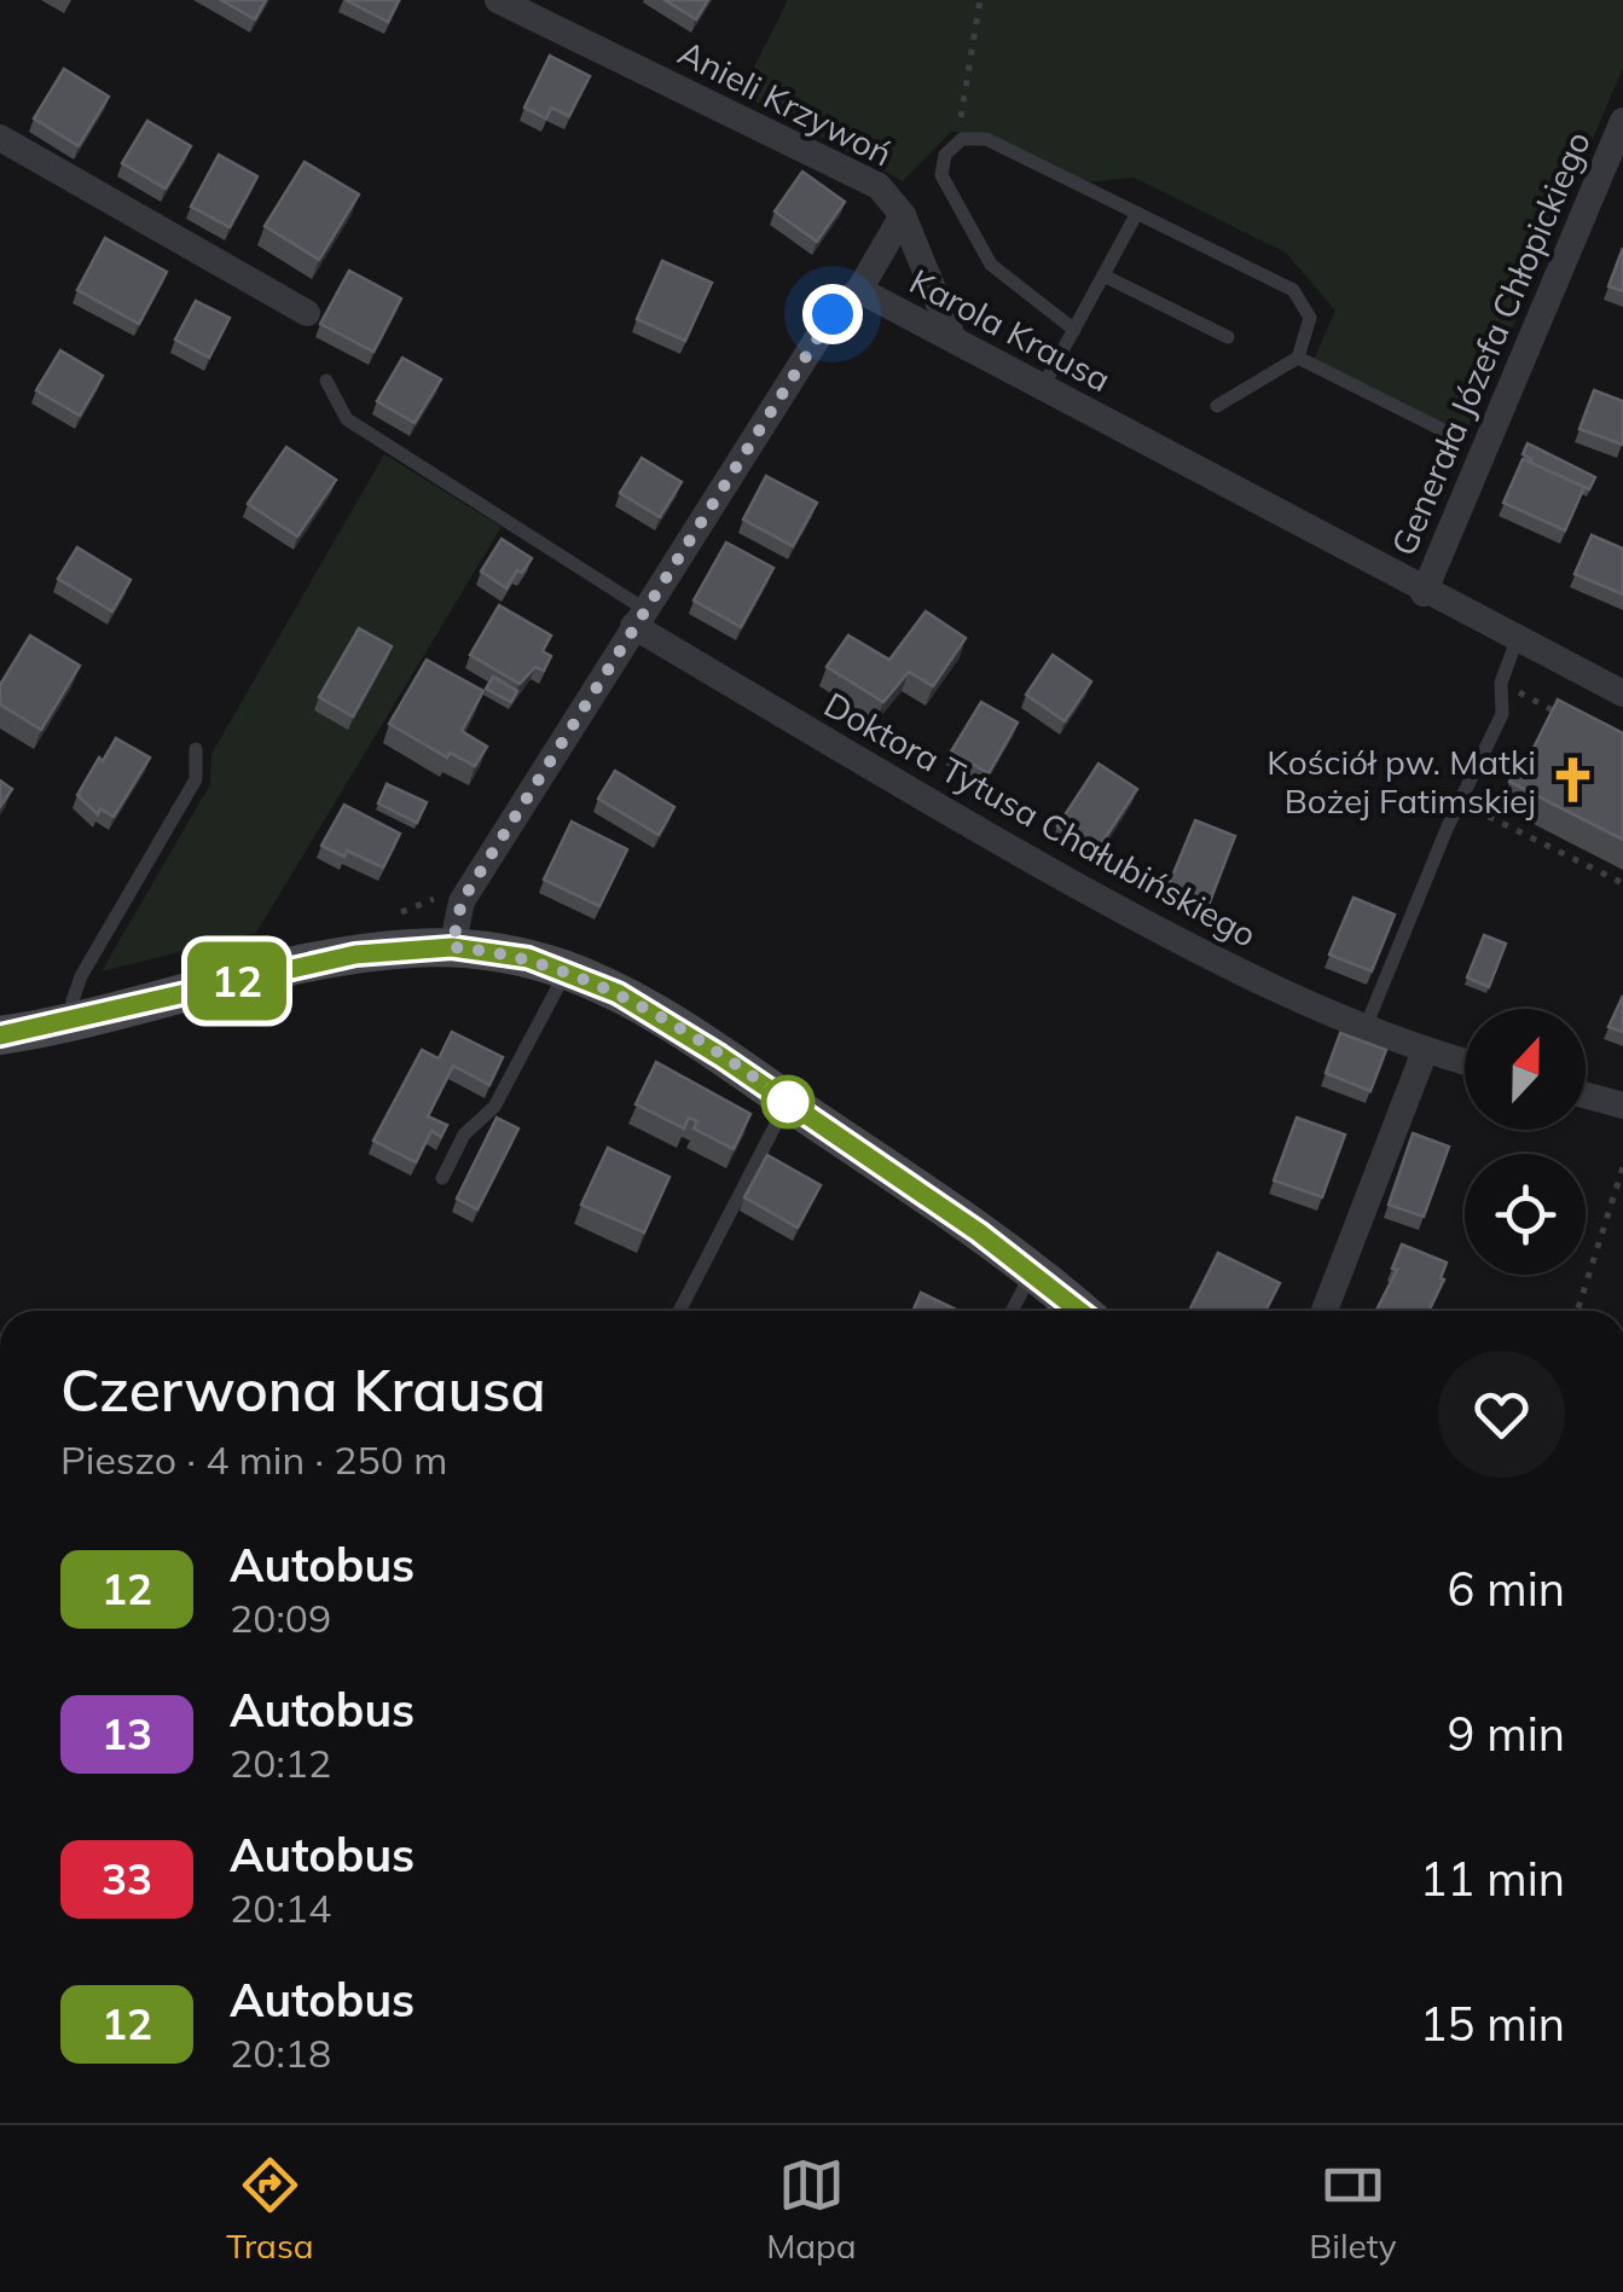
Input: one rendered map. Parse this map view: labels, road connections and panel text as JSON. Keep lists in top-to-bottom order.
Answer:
{
  "streets": {
    "street": [
      "Anieli Krzywoń",
      "Karola Krausa",
      "Generała Józefa Chłopickiego",
      "Doktora Tytusa Chałubińskiego"
    ]
  },
  "crossings": [
    ["Anieli Krzywoń", "Karola Krausa"],
    ["Karola Krausa", "Generała Józefa Chłopickiego"],
    ["Karola Krausa", "Doktora Tytusa Chałubińskiego"]
  ],
  "places": {
    "church": ["Kościół pw. Matki Bożej Fatimskiej"]
  },
  "lines": ["bus line 12"],
  "north": "top",
  "page": {
    "on_map": "12",
    "heading": ["Czerwona Krausa", "Pieszo · 4 min · 250 m"],
    "list": [
      {
        "mark": "12",
        "name": "Autobus",
        "note": "20:09",
        "value": "6 min"
      },
      {
        "mark": "13",
        "name": "Autobus",
        "note": "20:12",
        "value": "9 min"
      },
      {
        "mark": "33",
        "name": "Autobus",
        "note": "20:14",
        "value": "11 min"
      },
      {
        "mark": "12",
        "name": "Autobus",
        "note": "20:18",
        "value": "15 min"
      }
    ],
    "tabs": ["Trasa", "Mapa", "Bilety"]
  }
}
